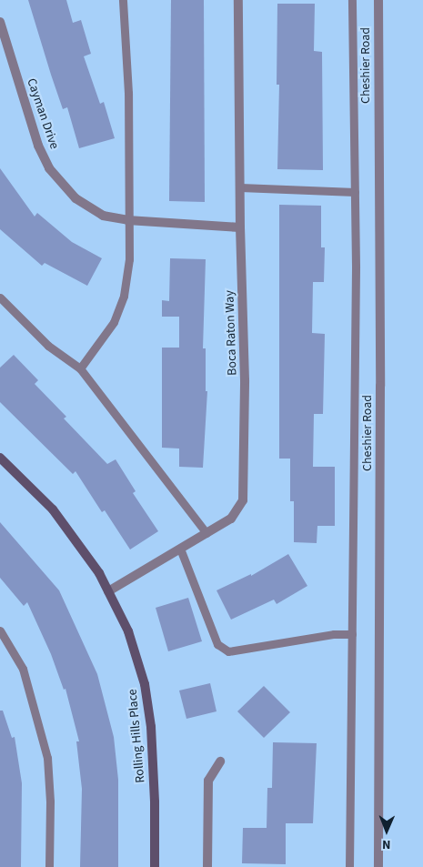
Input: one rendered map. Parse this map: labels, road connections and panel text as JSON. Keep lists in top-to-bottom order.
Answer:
{
  "streets": {
    "street": [
      "Cheshier Road",
      "Cayman Drive",
      "Boca Raton Way",
      "Rolling Hills Place"
    ]
  },
  "crossings": [
    ["Cayman Drive", "Boca Raton Way"],
    ["Boca Raton Way", "Rolling Hills Place"]
  ],
  "north": "bottom"
}
